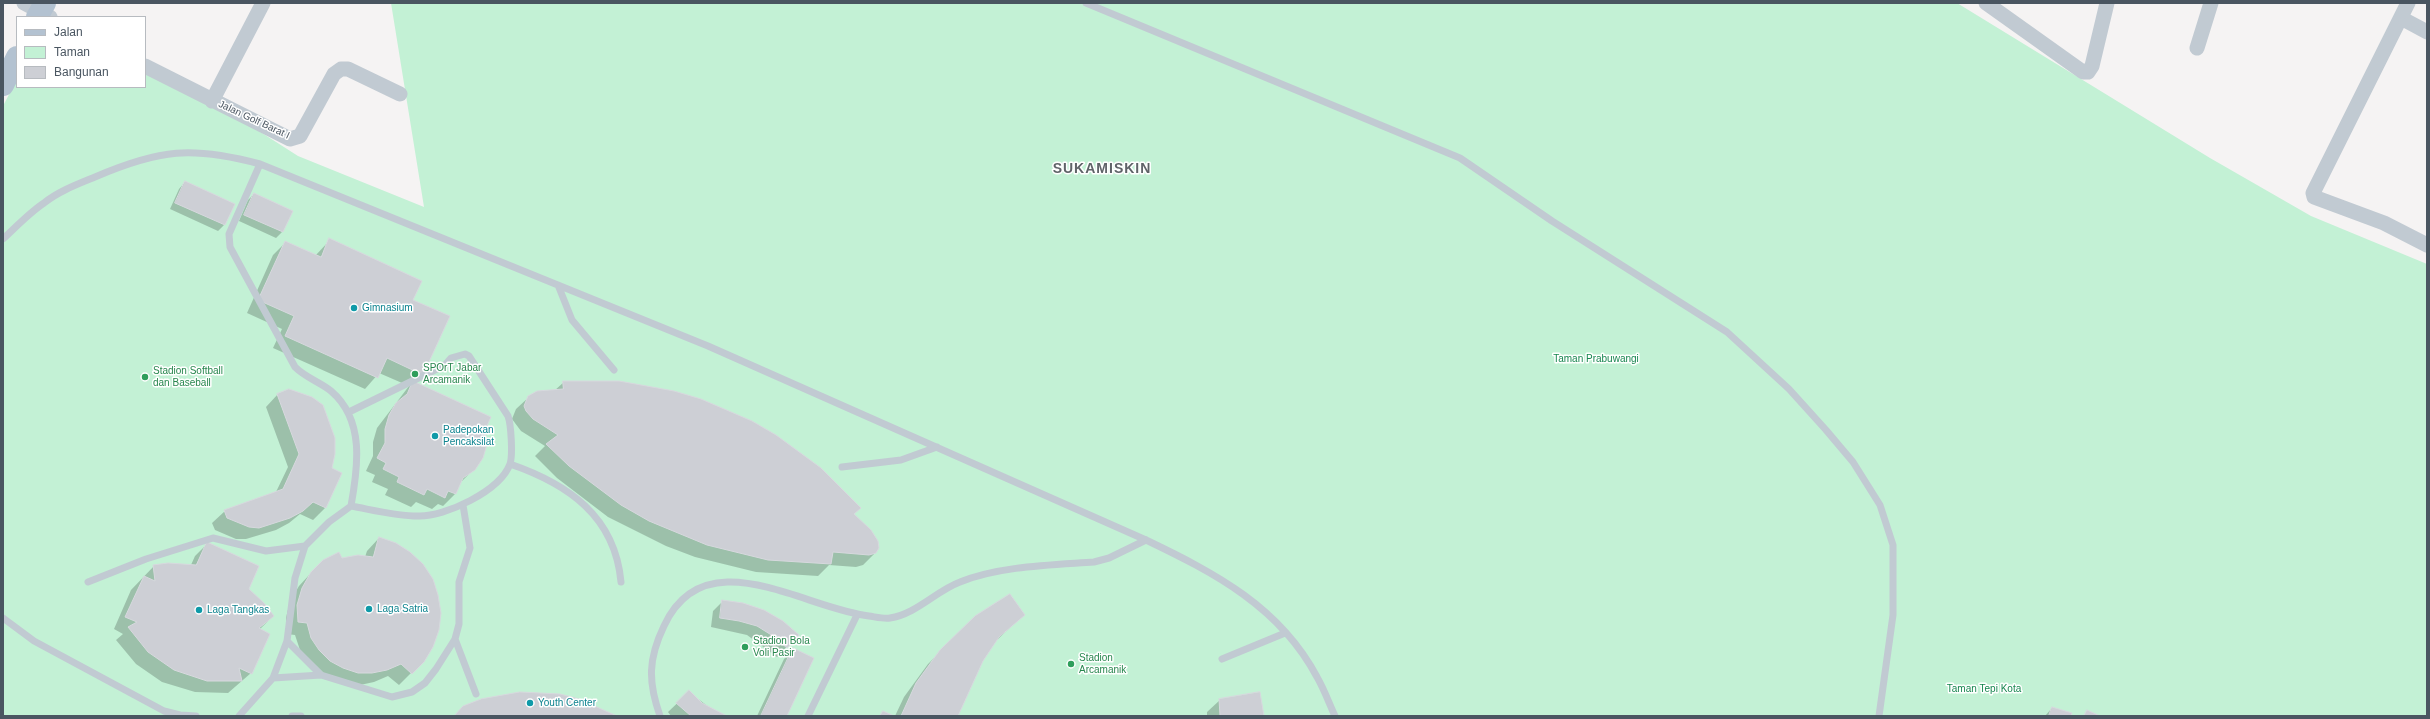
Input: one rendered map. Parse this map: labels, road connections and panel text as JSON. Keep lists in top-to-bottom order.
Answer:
{
  "streets": {
    "street": ["Jalan Golf Barat I"]
  },
  "districts": ["SUKAMISKIN"],
  "parks": ["Taman Prabuwangi", "Taman Tepi Kota"],
  "places": [
    "Gimnasium",
    "SPOrT Jabar Arcamanik",
    "Stadion Softball dan Baseball",
    "Padepokan Pencaksilat",
    "Laga Satria",
    "Laga Tangkas",
    "Stadion Bola Voli Pasir",
    "Stadion Arcamanik",
    "Youth Center"
  ],
  "legend": ["Jalan", "Taman", "Bangunan"]
}
